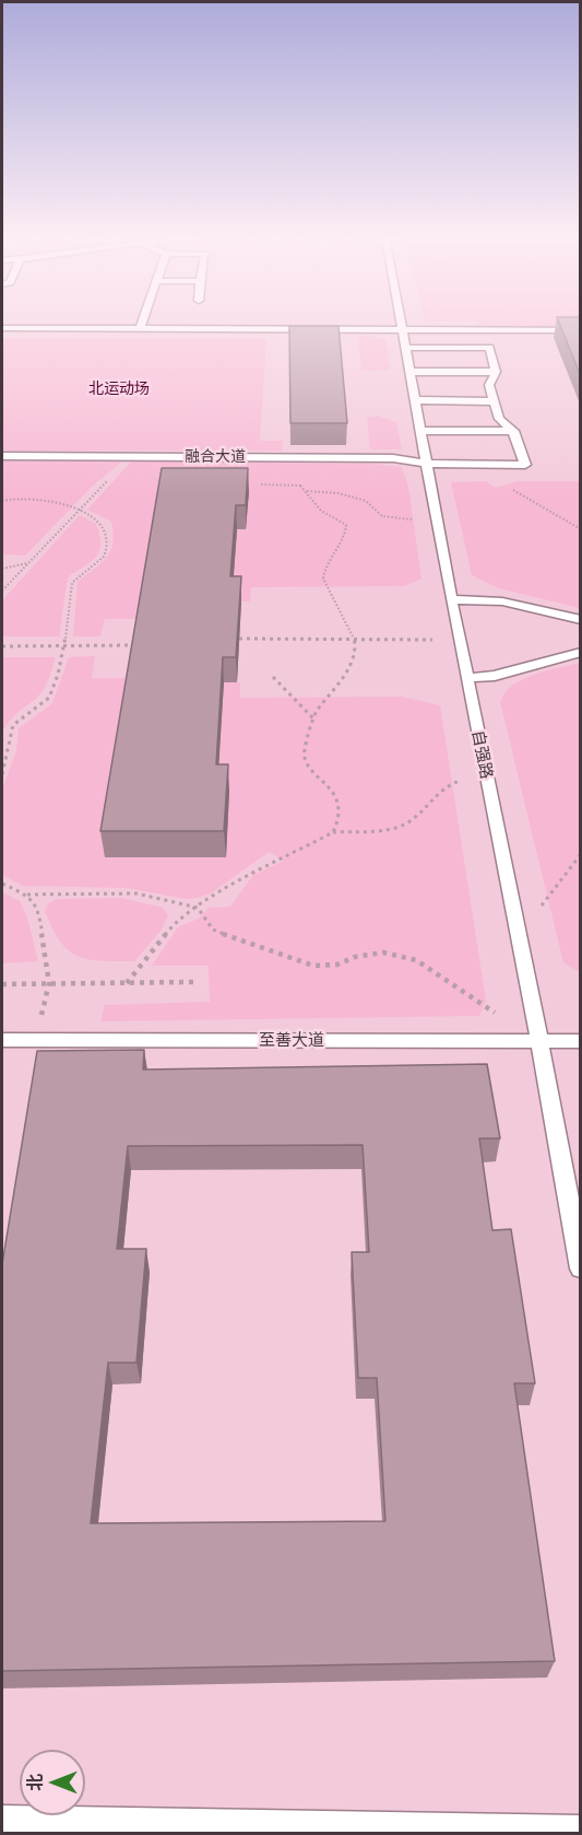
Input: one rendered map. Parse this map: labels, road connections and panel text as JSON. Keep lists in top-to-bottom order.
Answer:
{
  "streets": {
    "lane": ["融合大道", "自强路", "至善大道"]
  },
  "crossings": [
    ["融合大道", "自强路"],
    ["自强路", "至善大道"]
  ],
  "parks": ["北运动场"],
  "north": "left"
}
